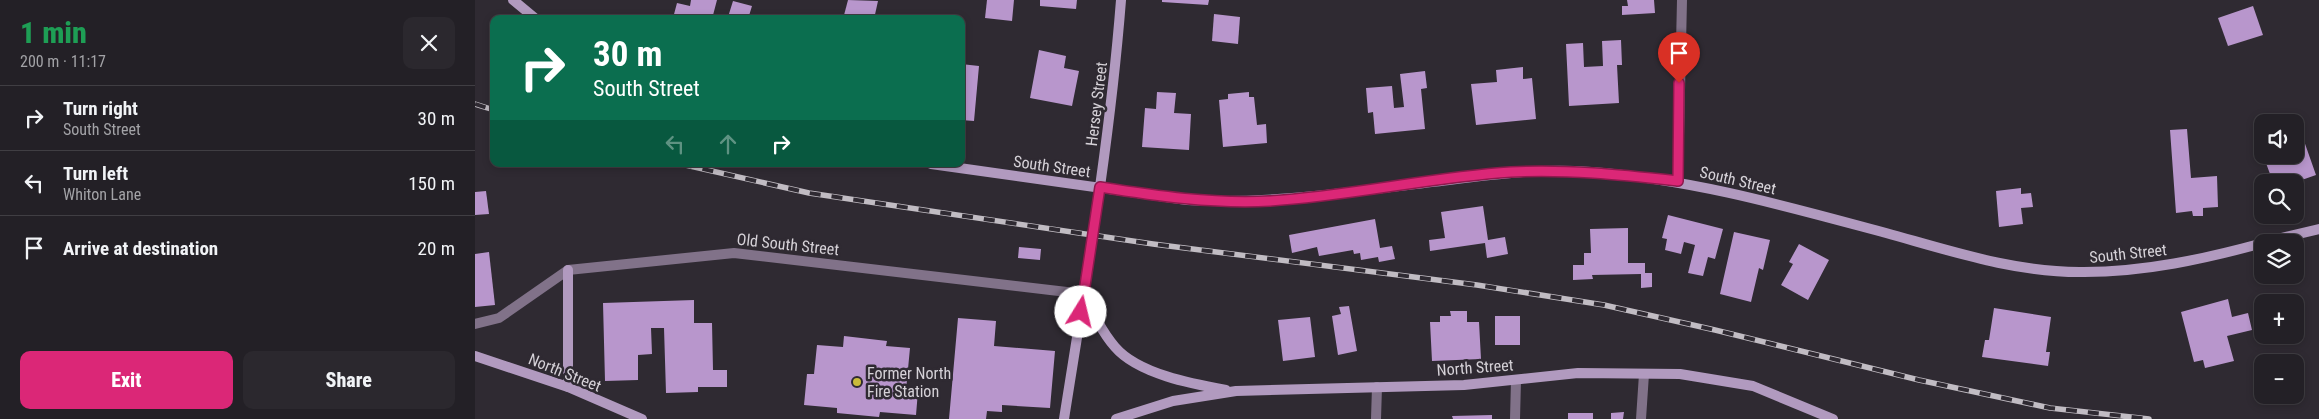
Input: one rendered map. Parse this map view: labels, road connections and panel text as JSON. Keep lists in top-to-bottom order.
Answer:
{
  "streets": {
    "street": [
      "Hersey Street",
      "South Street",
      "Old South Street",
      "North Street"
    ]
  },
  "crossings": [
    ["Hersey Street", "South Street"],
    ["Hersey Street", "Old South Street"]
  ],
  "places": ["Former North Fire Station"],
  "page": {
    "heading": ["1 min", "200 m · 11:17"],
    "turn": ["30 m", "South Street"],
    "list": [
      {
        "name": "Turn right",
        "note": "South Street",
        "value": "30 m"
      },
      {
        "name": "Turn left",
        "note": "Whiton Lane",
        "value": "150 m"
      },
      {
        "name": "Arrive at destination",
        "value": "20 m"
      }
    ],
    "map_buttons": ["+", "−"],
    "buttons": ["Exit", "Share"]
  }
}
